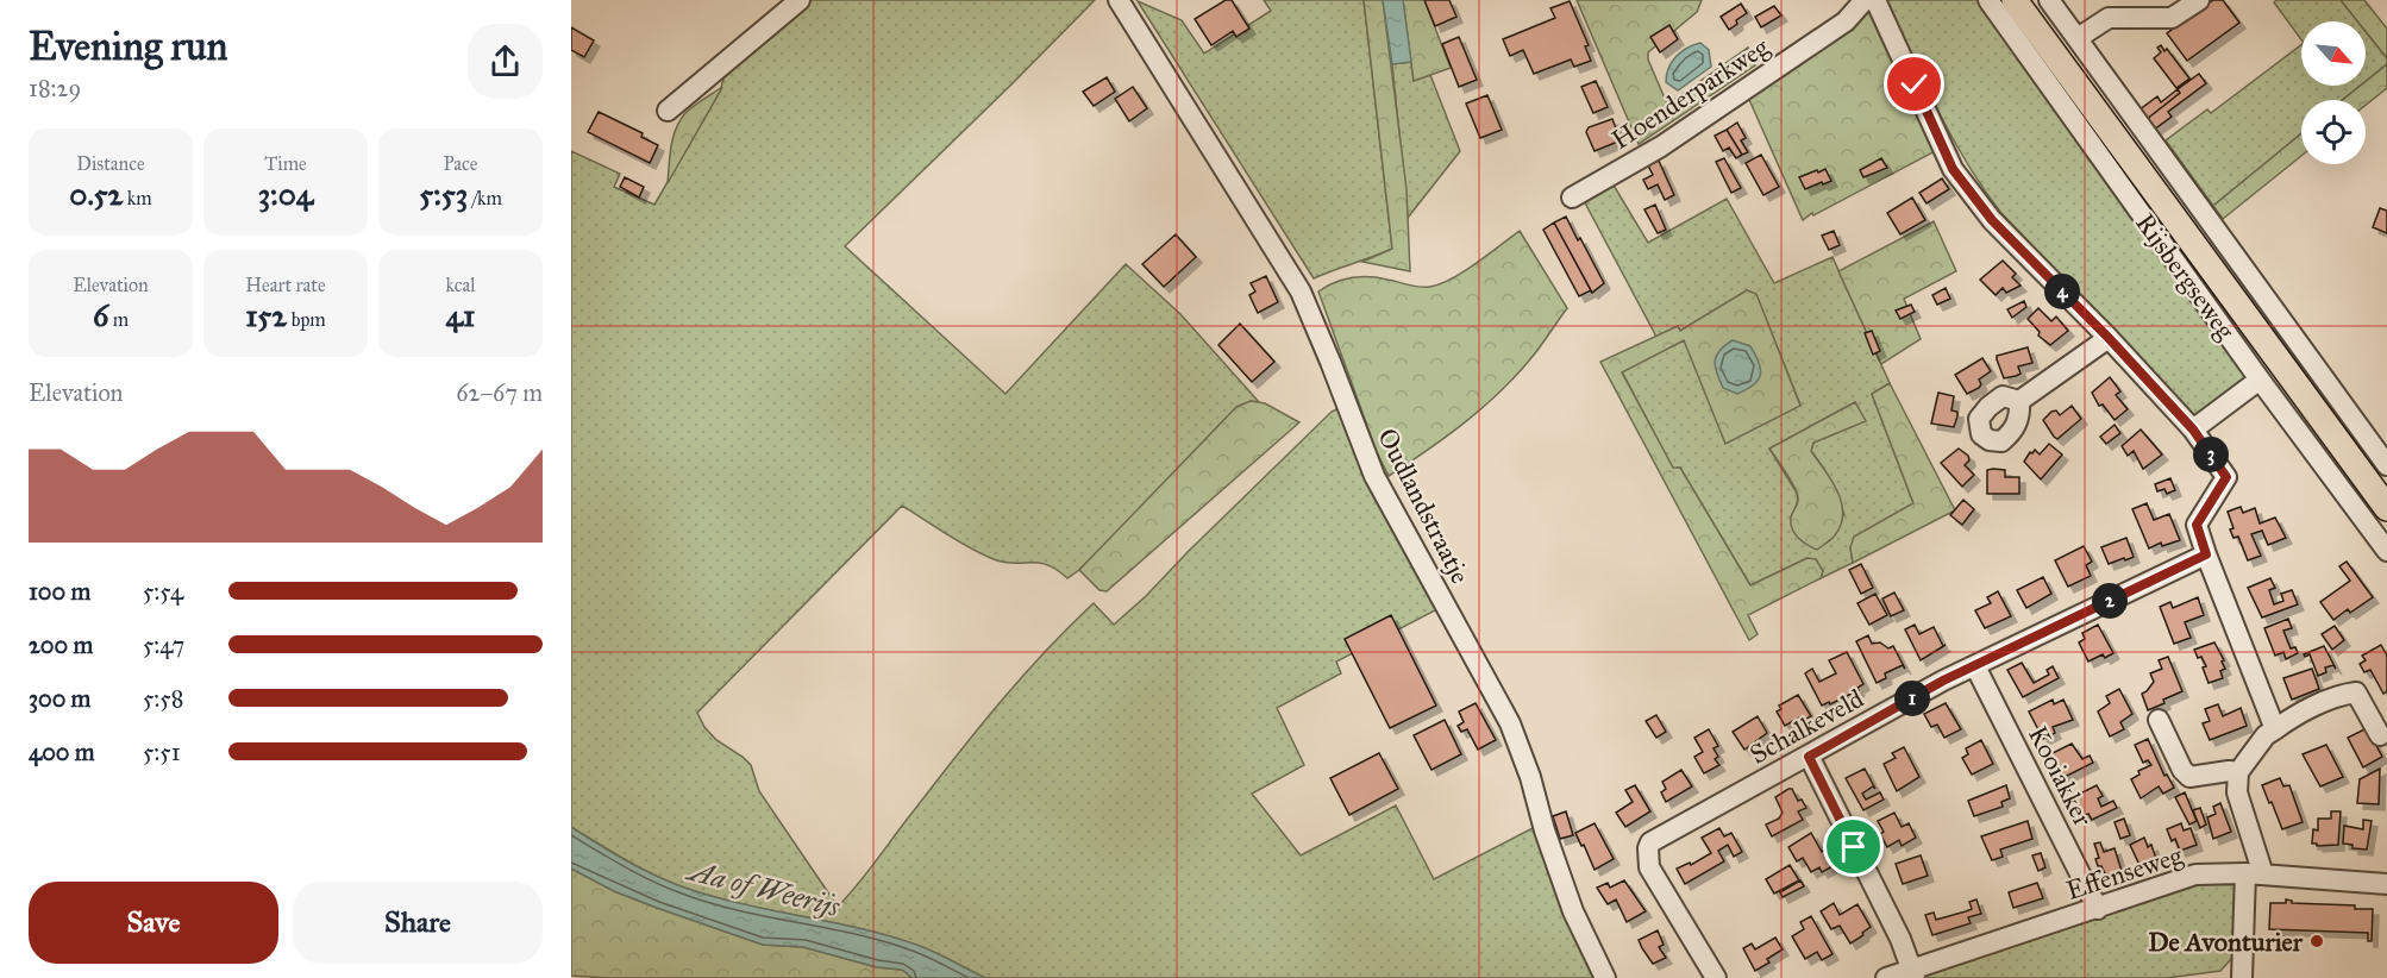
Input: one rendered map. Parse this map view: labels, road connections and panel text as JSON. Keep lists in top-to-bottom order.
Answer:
{
  "streets": {
    "main road": ["Rijsbergseweg"],
    "street": [
      "Hoenderparkweg",
      "Oudlandstraatje",
      "Schalkeveld",
      "Kooiakker",
      "Effenseweg"
    ]
  },
  "crossings": [
    ["Schalkeveld", "Kooiakker"],
    ["Kooiakker", "Effenseweg"]
  ],
  "water": ["Aa of Weerijs"],
  "places": ["De Avonturier"],
  "north": "bottom right",
  "page": {
    "heading": ["Evening run", "18:29"],
    "stats": [
      ["Distance", "0.52 km"],
      ["Time", "3:04"],
      ["Pace", "5:53 /km"],
      ["Elevation", "6 m"],
      ["Heart rate", "152 bpm"],
      ["kcal", "41"]
    ],
    "pins": [
      "4",
      "3",
      "2",
      "1"
    ],
    "chart": ["Elevation", "62–67 m"],
    "list": [
      {
        "name": "100 m",
        "note": "5:54"
      },
      {
        "name": "200 m",
        "note": "5:47"
      },
      {
        "name": "300 m",
        "note": "5:58"
      },
      {
        "name": "400 m",
        "note": "5:51"
      }
    ],
    "buttons": ["Save", "Share"]
  }
}
